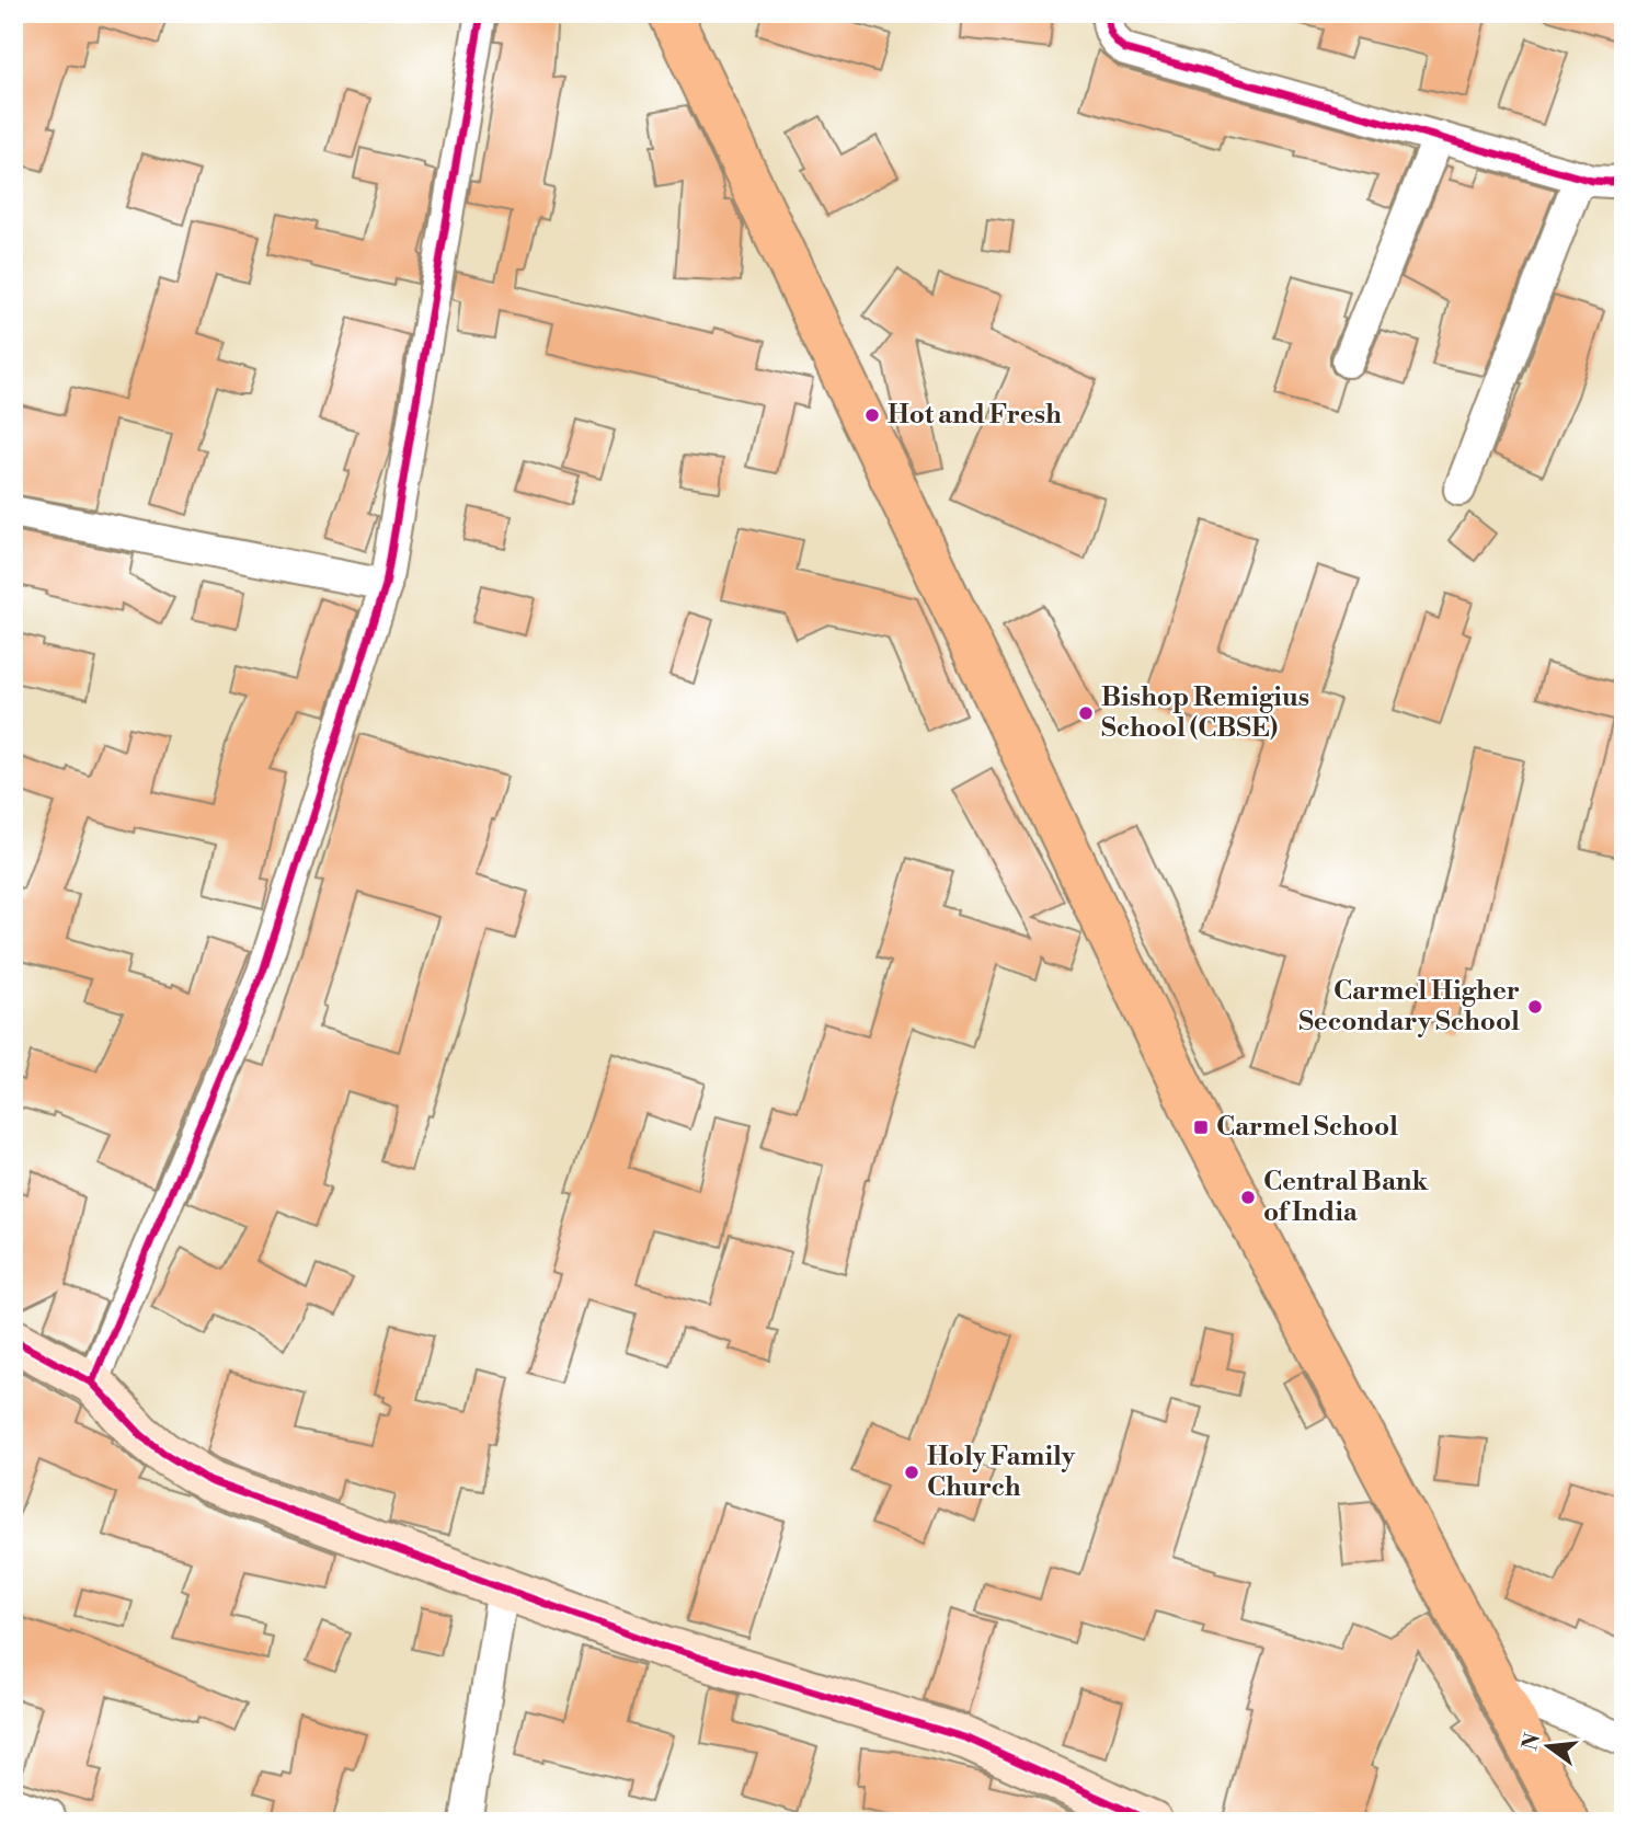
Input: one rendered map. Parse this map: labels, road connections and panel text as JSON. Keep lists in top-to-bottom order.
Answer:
{
  "places": {
    "other": [
      "Hot and Fresh",
      "Bishop Remigius School (CBSE)",
      "Carmel Higher Secondary School",
      "Central Bank of India",
      "Holy Family Church"
    ],
    "transit": ["Carmel School"]
  },
  "north": "left"
}
